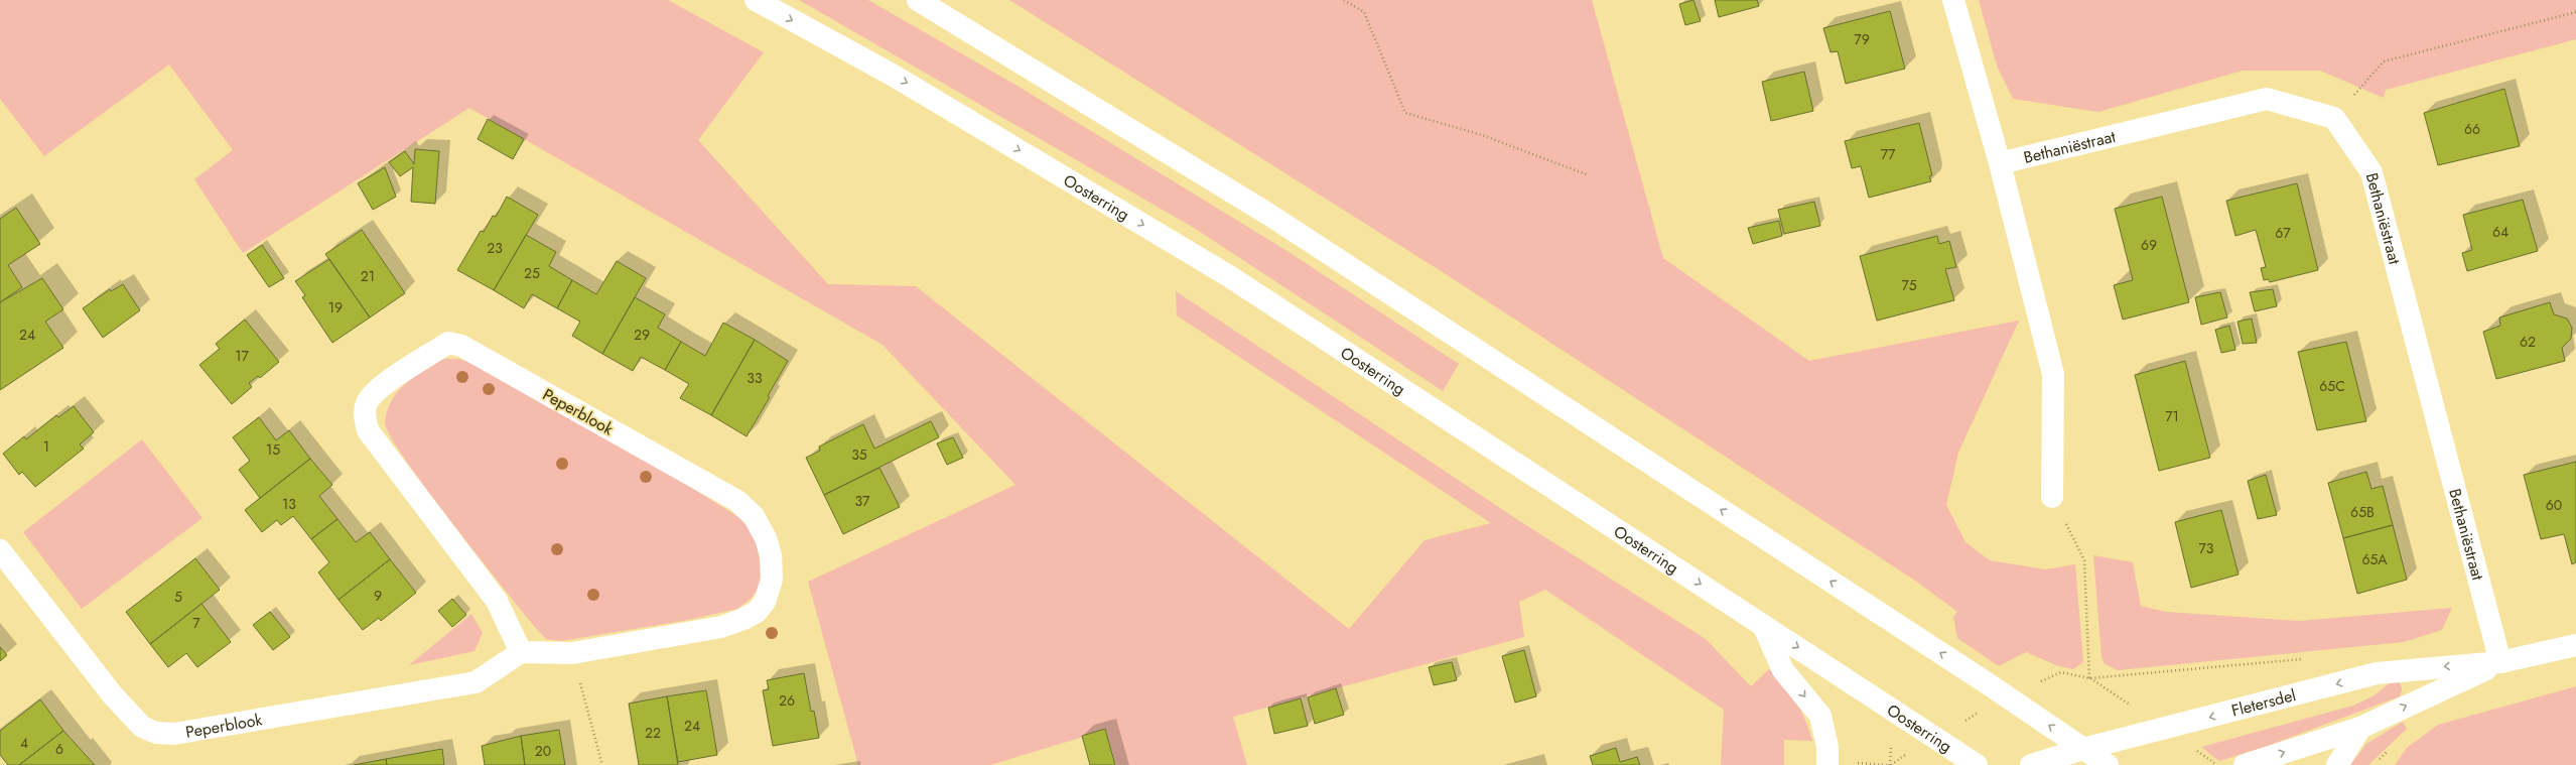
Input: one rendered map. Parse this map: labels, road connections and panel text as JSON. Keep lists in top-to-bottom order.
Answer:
{
  "streets": {
    "street": [
      "Bethaniëstraat",
      "Oosterring",
      "Peperblook",
      "Fletersdel"
    ]
  },
  "crossings": [
    ["Bethaniëstraat", "Fletersdel"]
  ],
  "house_numbers": [
    "79",
    "66",
    "77",
    "64",
    "67",
    "69",
    "23",
    "25",
    "21",
    "75",
    "19",
    "24",
    "29",
    "62",
    "17",
    "33",
    "65C",
    "71",
    "1",
    "15",
    "35",
    "37",
    "13",
    "60",
    "65B",
    "73",
    "65A",
    "9",
    "5",
    "7",
    "26",
    "24",
    "22",
    "4",
    "6",
    "20"
  ]
}
